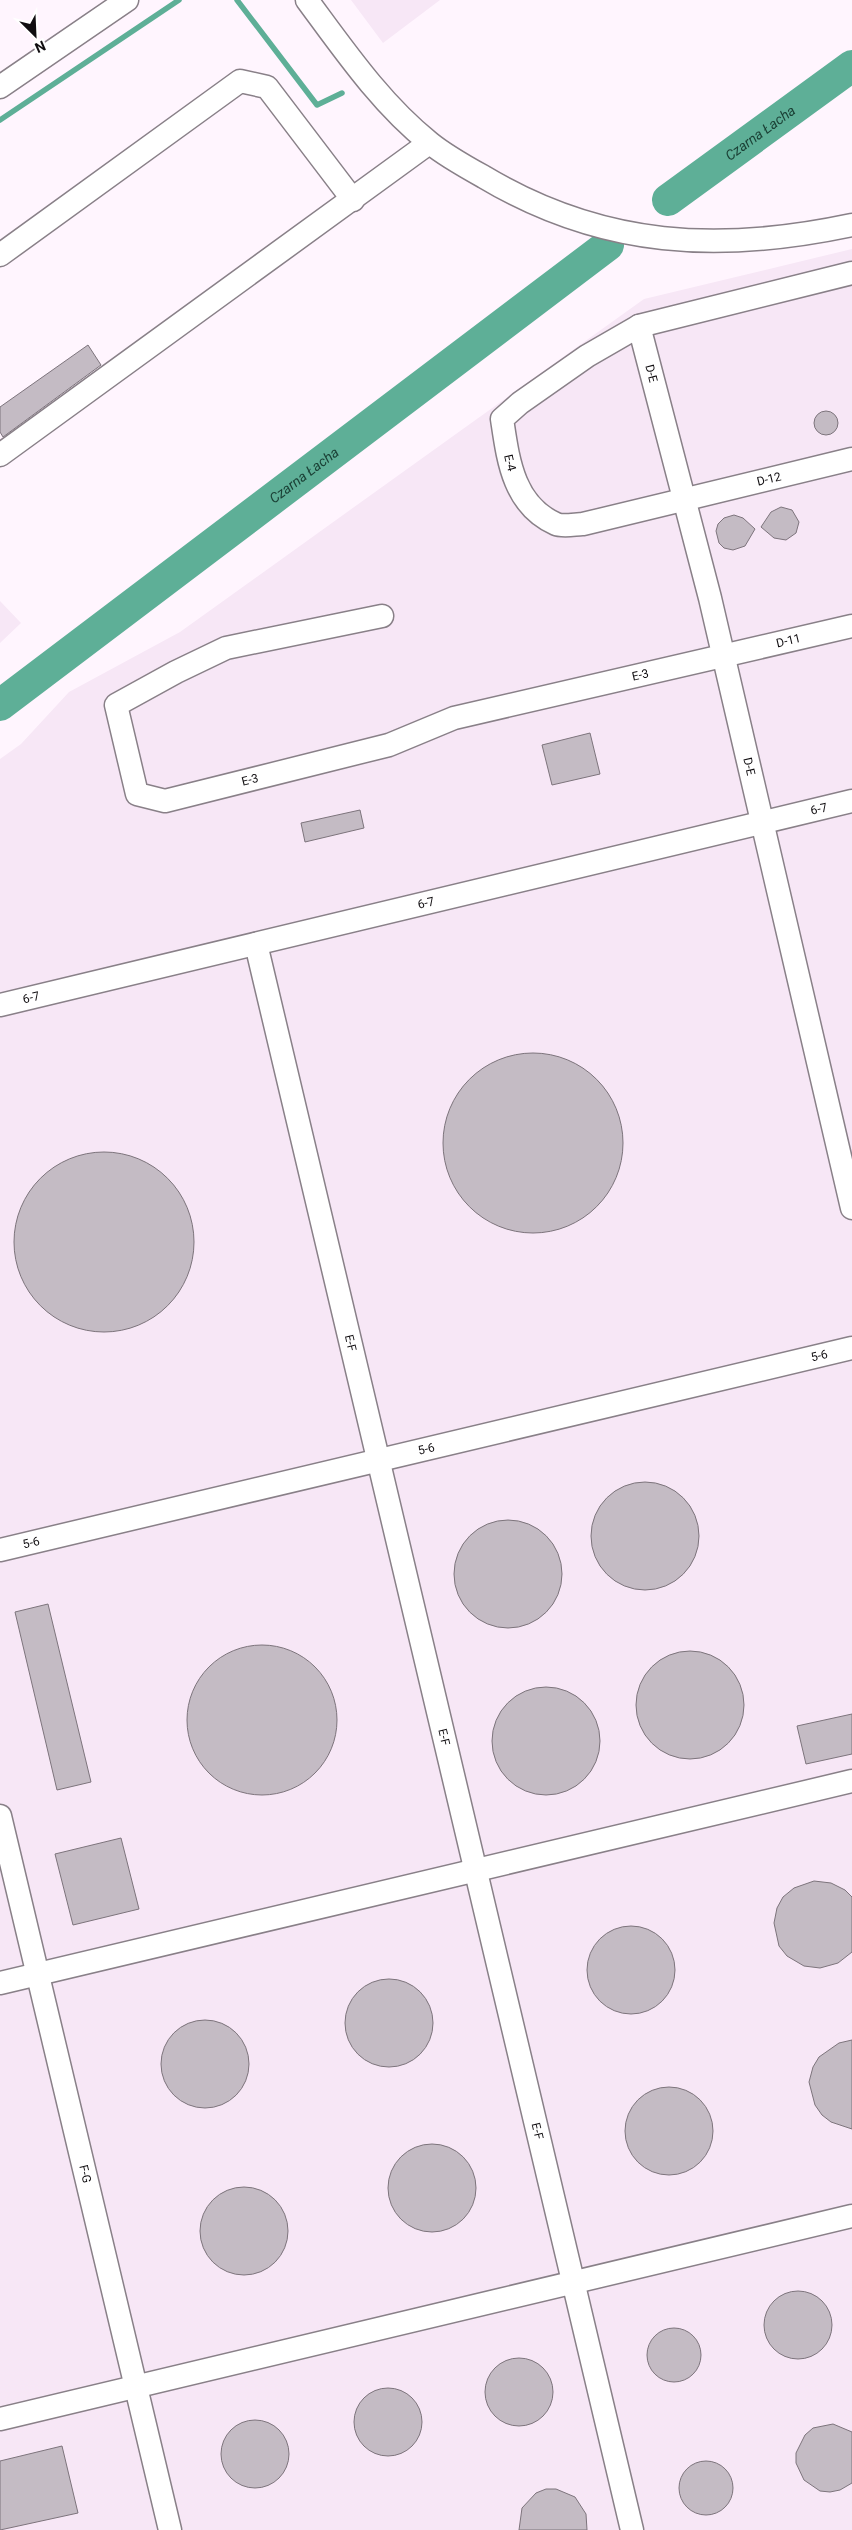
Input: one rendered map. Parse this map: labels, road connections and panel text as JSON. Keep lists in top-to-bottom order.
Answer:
{
  "streets": {
    "street": [
      "D-E",
      "E-4",
      "D-12",
      "D-11",
      "E-3",
      "6-7",
      "E-F",
      "5-6",
      "F-G"
    ]
  },
  "crossings": [
    ["D-E", "E-4"],
    ["D-E", "D-12"],
    ["D-E", "D-11"],
    ["D-E", "E-3"],
    ["D-E", "6-7"],
    ["E-4", "D-12"],
    ["D-11", "E-3"],
    ["6-7", "E-F"],
    ["E-F", "5-6"]
  ],
  "water": ["Czarna Łacha"],
  "north": "bottom right"
}
